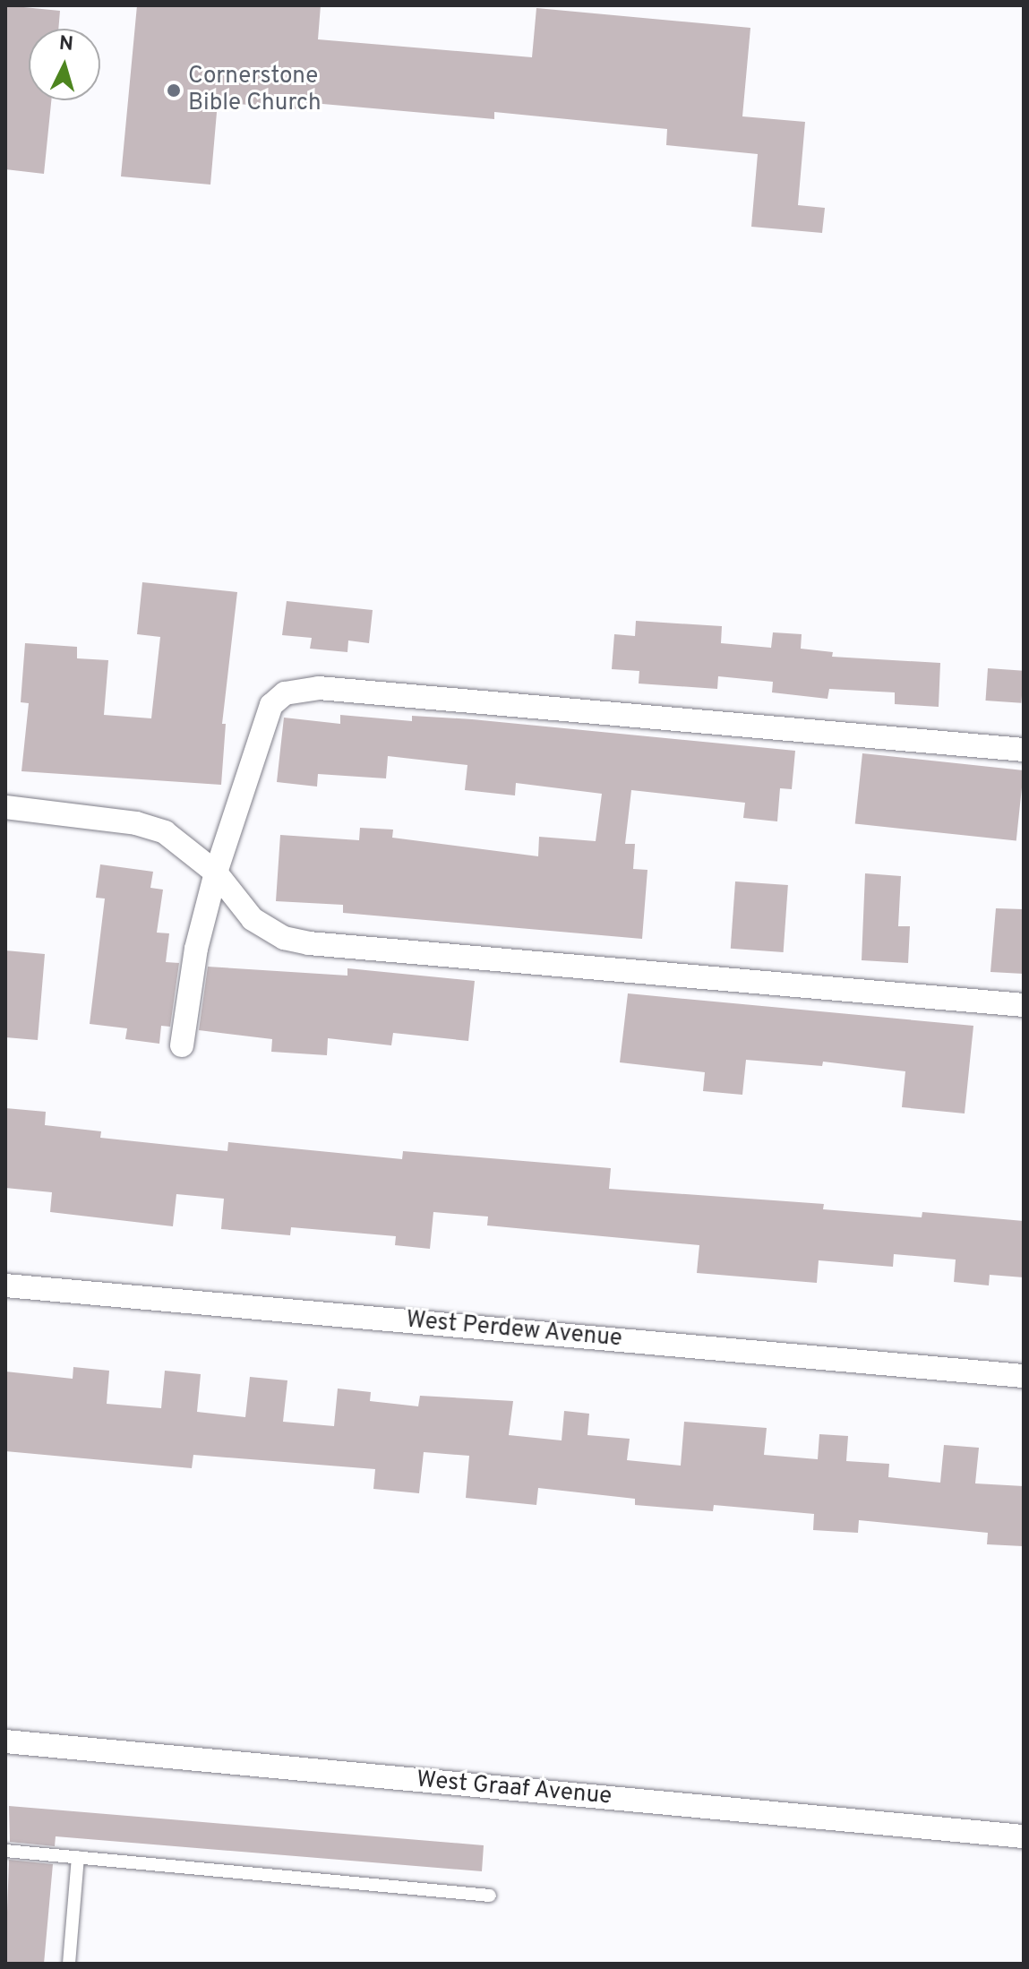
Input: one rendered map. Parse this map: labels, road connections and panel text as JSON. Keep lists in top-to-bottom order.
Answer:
{
  "streets": {
    "street": ["West Perdew Avenue", "West Graaf Avenue"]
  },
  "places": ["Cornerstone Bible Church"],
  "north": "top"
}
